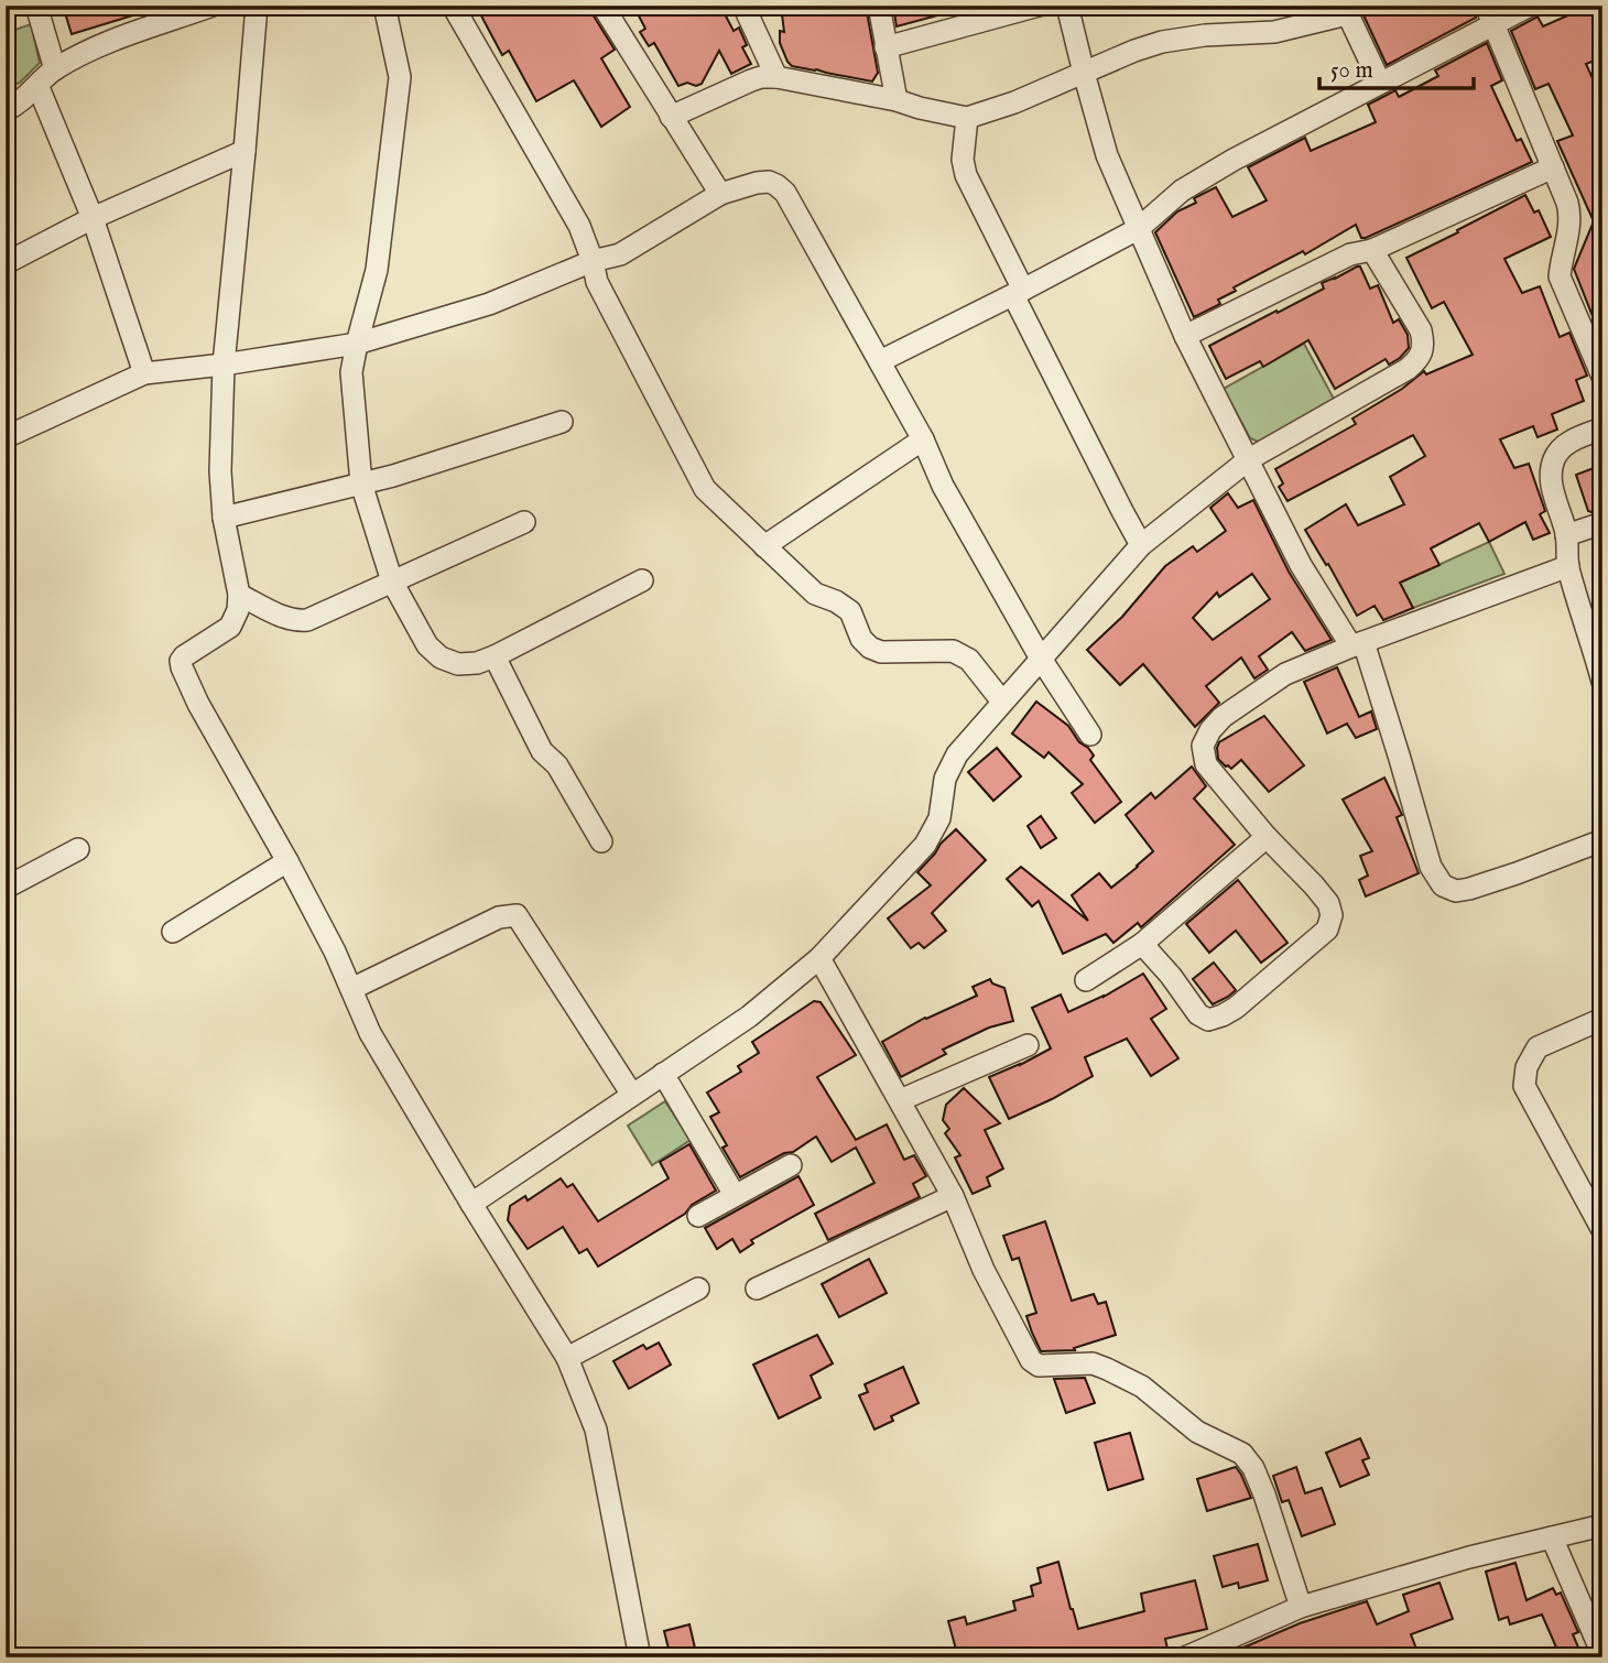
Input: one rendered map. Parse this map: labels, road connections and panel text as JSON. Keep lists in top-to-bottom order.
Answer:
{
  "scale_bar": "50 m"
}
